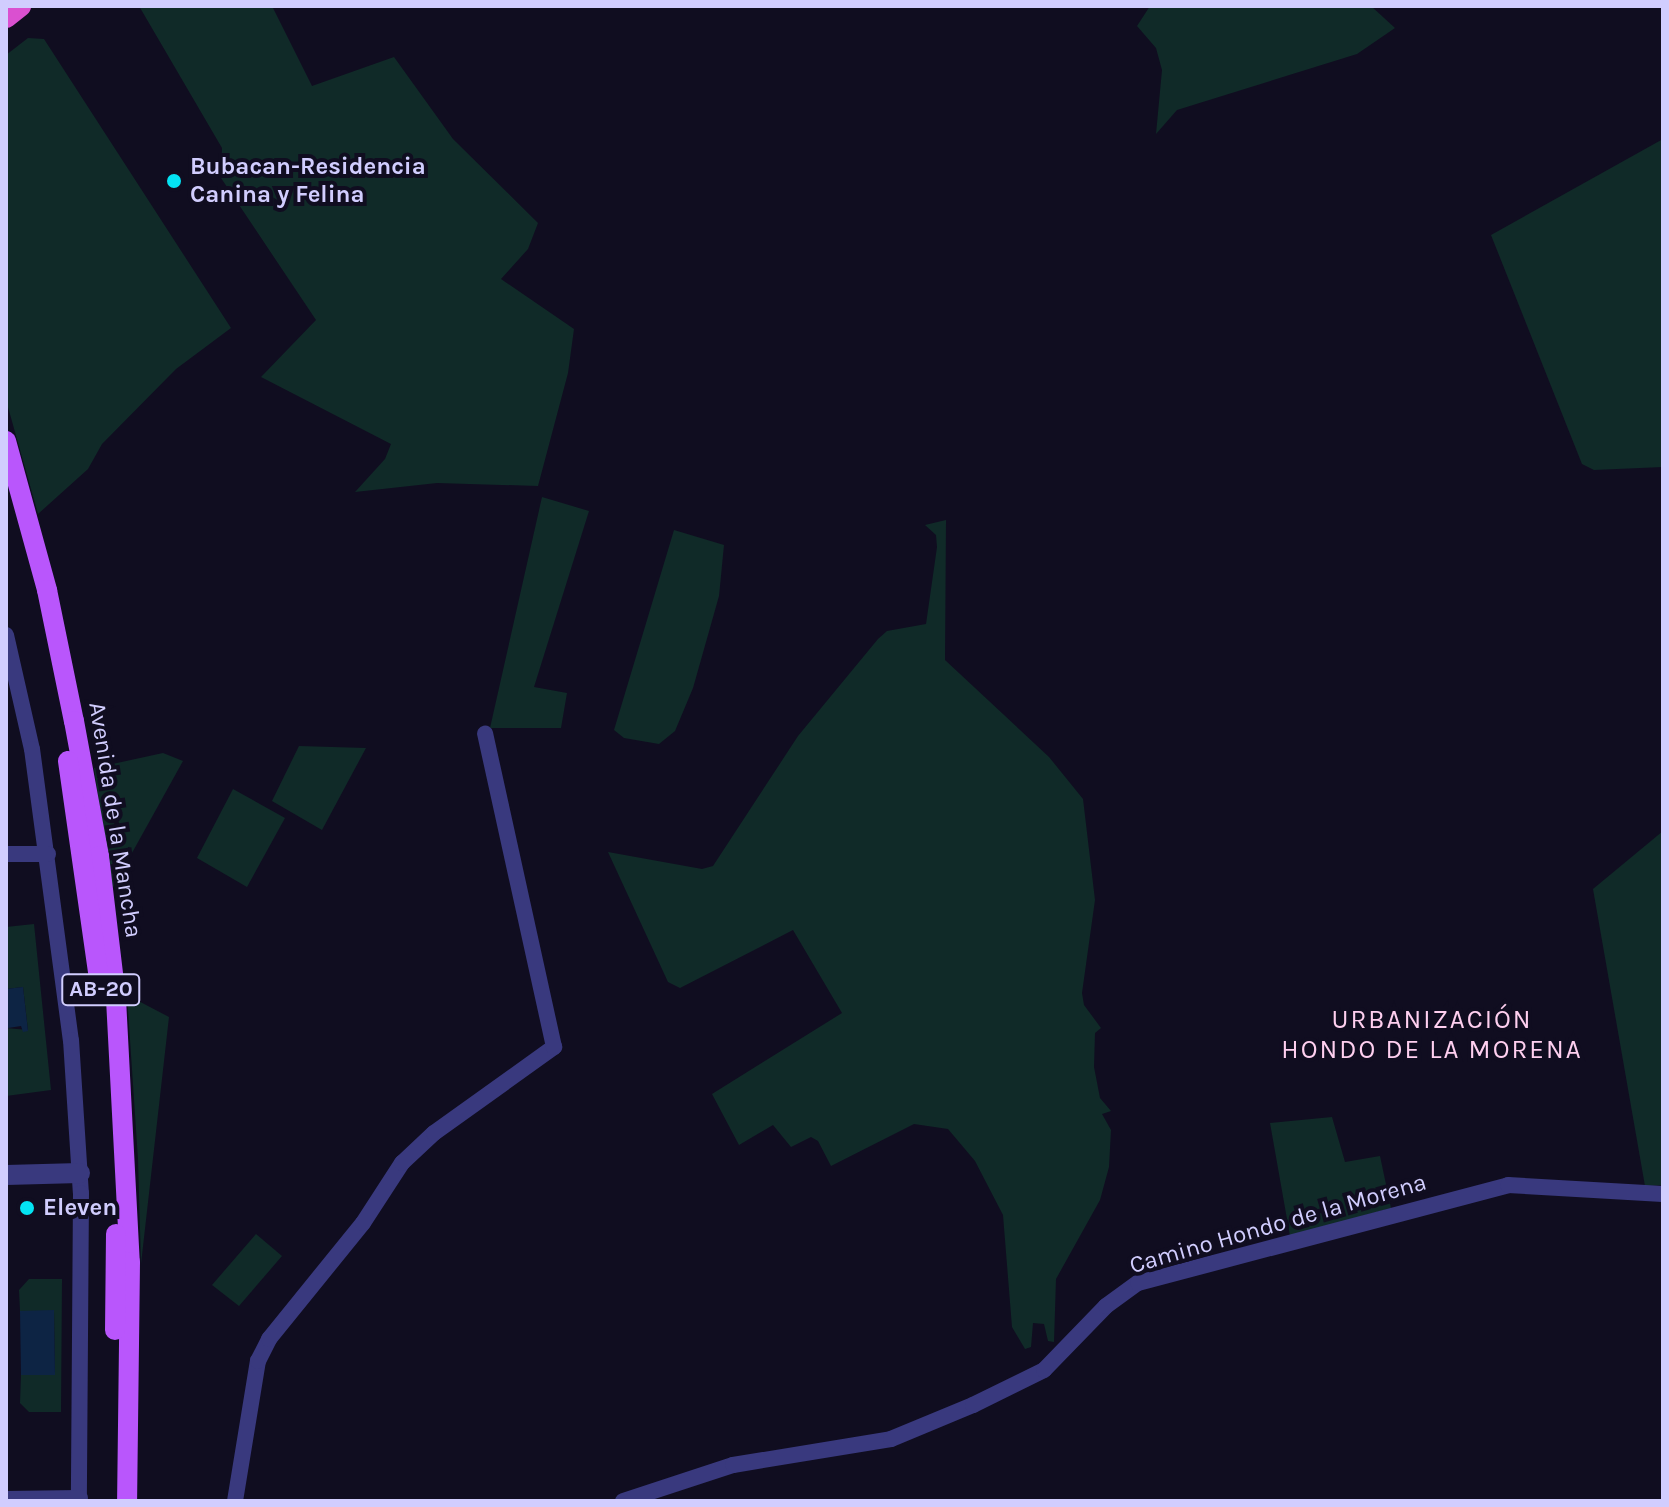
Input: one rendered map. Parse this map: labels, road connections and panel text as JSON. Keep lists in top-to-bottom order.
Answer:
{
  "streets": {
    "main road": ["Avenida de la Mancha", "AB-20"],
    "street": ["Camino Hondo de la Morena"]
  },
  "districts": ["URBANIZACIÓN HONDO DE LA MORENA"],
  "places": ["Bubacan-Residencia Canina y Felina", "Eleven"]
}
